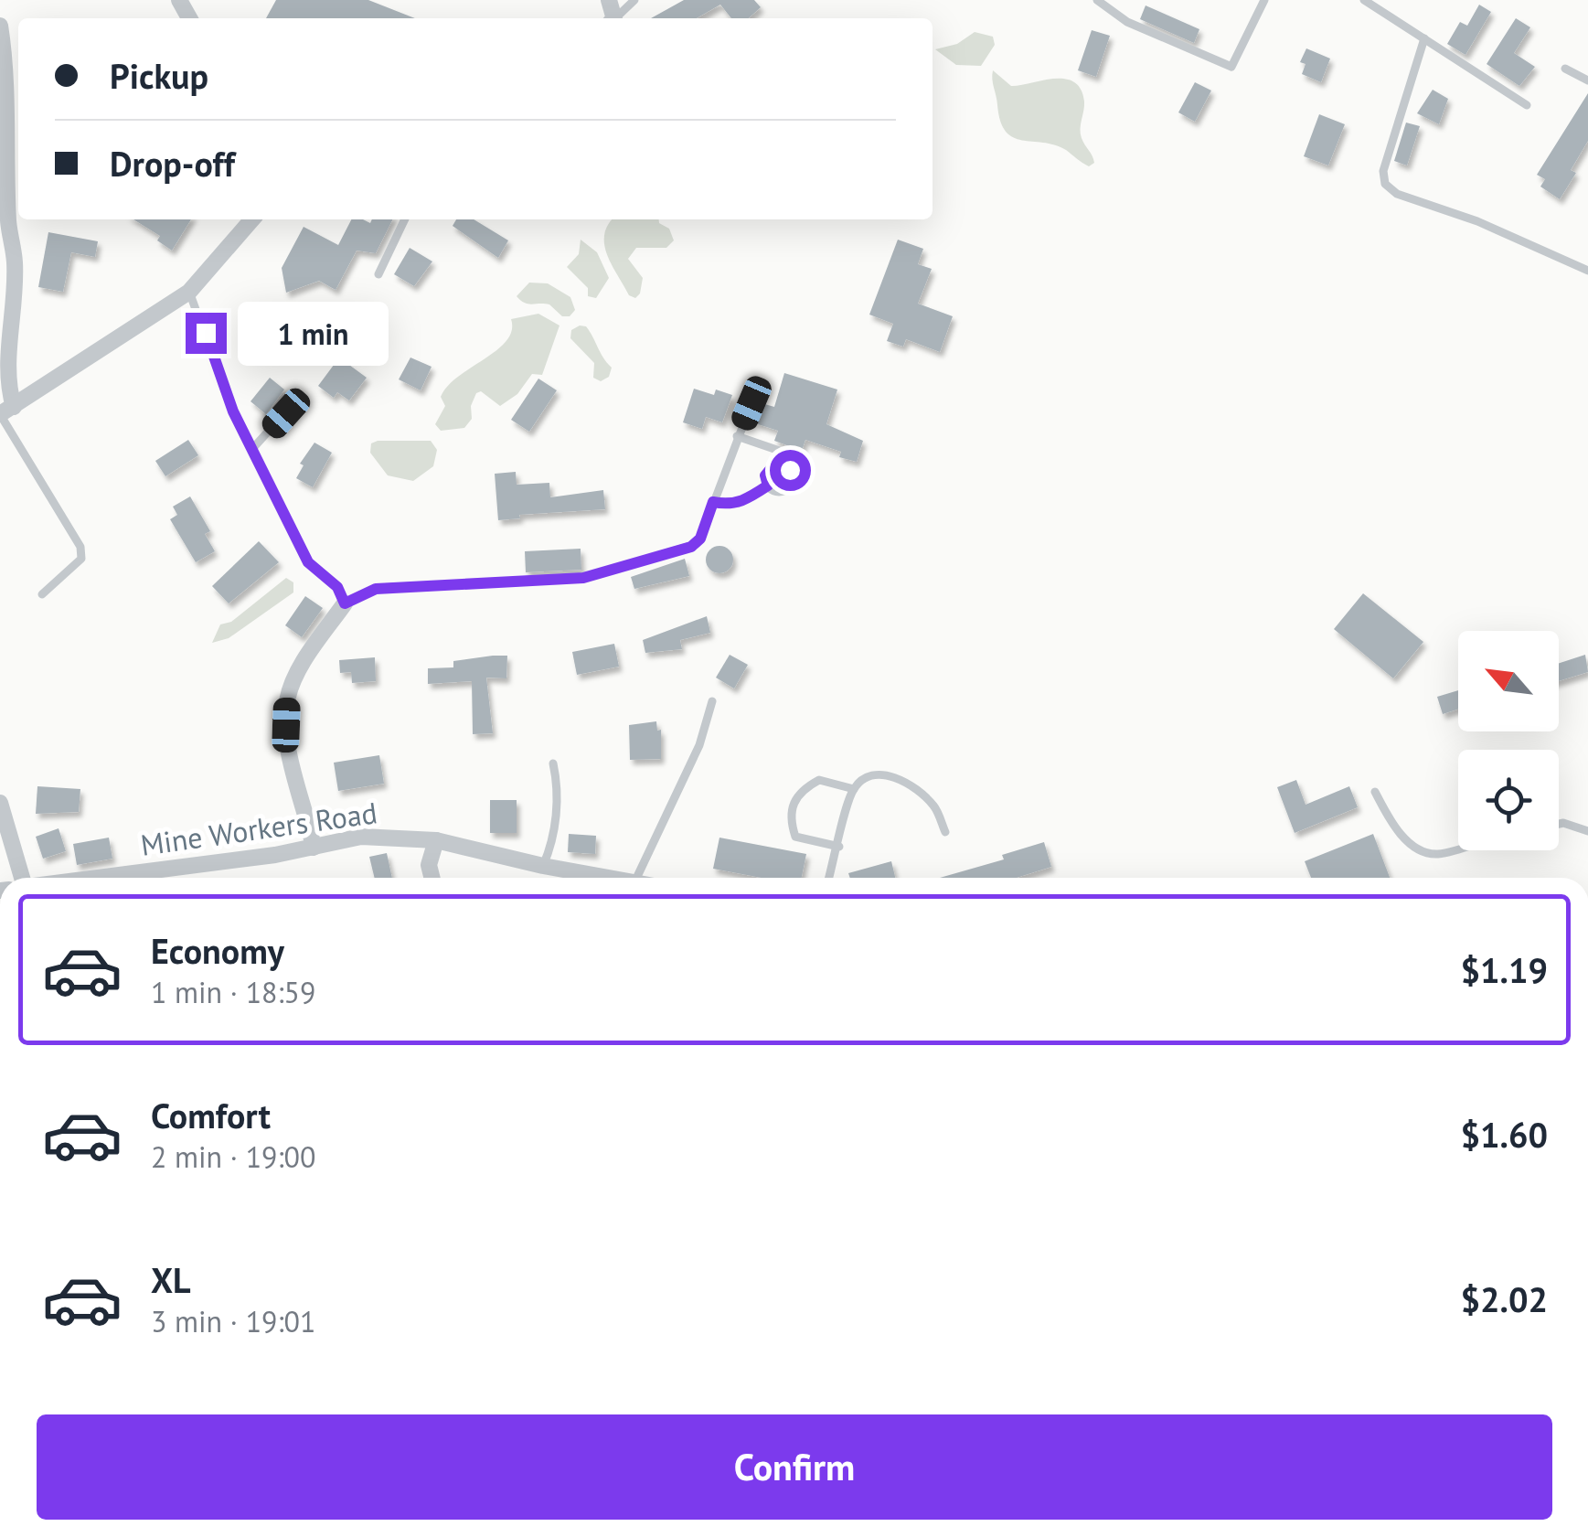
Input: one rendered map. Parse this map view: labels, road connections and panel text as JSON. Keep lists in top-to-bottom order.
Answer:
{
  "streets": {
    "street": ["Mine Workers Road"]
  },
  "north": "top left",
  "page": {
    "banner": ["Pickup", "Drop-off"],
    "bubble": "1 min",
    "list": [
      {
        "name": "Economy",
        "note": "1 min · 18:59",
        "value": "$1.19"
      },
      {
        "name": "Comfort",
        "note": "2 min · 19:00",
        "value": "$1.60"
      },
      {
        "name": "XL",
        "note": "3 min · 19:01",
        "value": "$2.02"
      }
    ],
    "buttons": "Confirm"
  }
}
